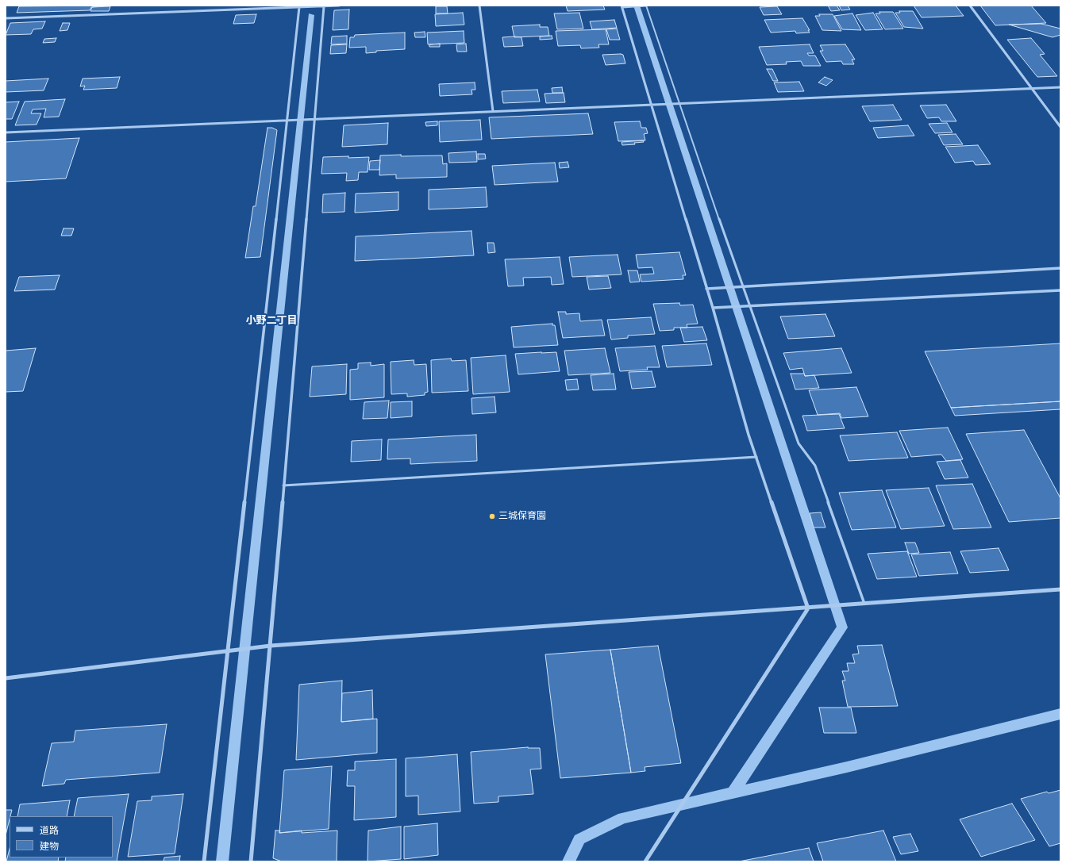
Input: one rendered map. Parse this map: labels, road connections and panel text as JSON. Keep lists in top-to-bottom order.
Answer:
{
  "districts": ["小野二丁目"],
  "places": ["三城保育園"],
  "legend": ["道路", "建物"]
}
